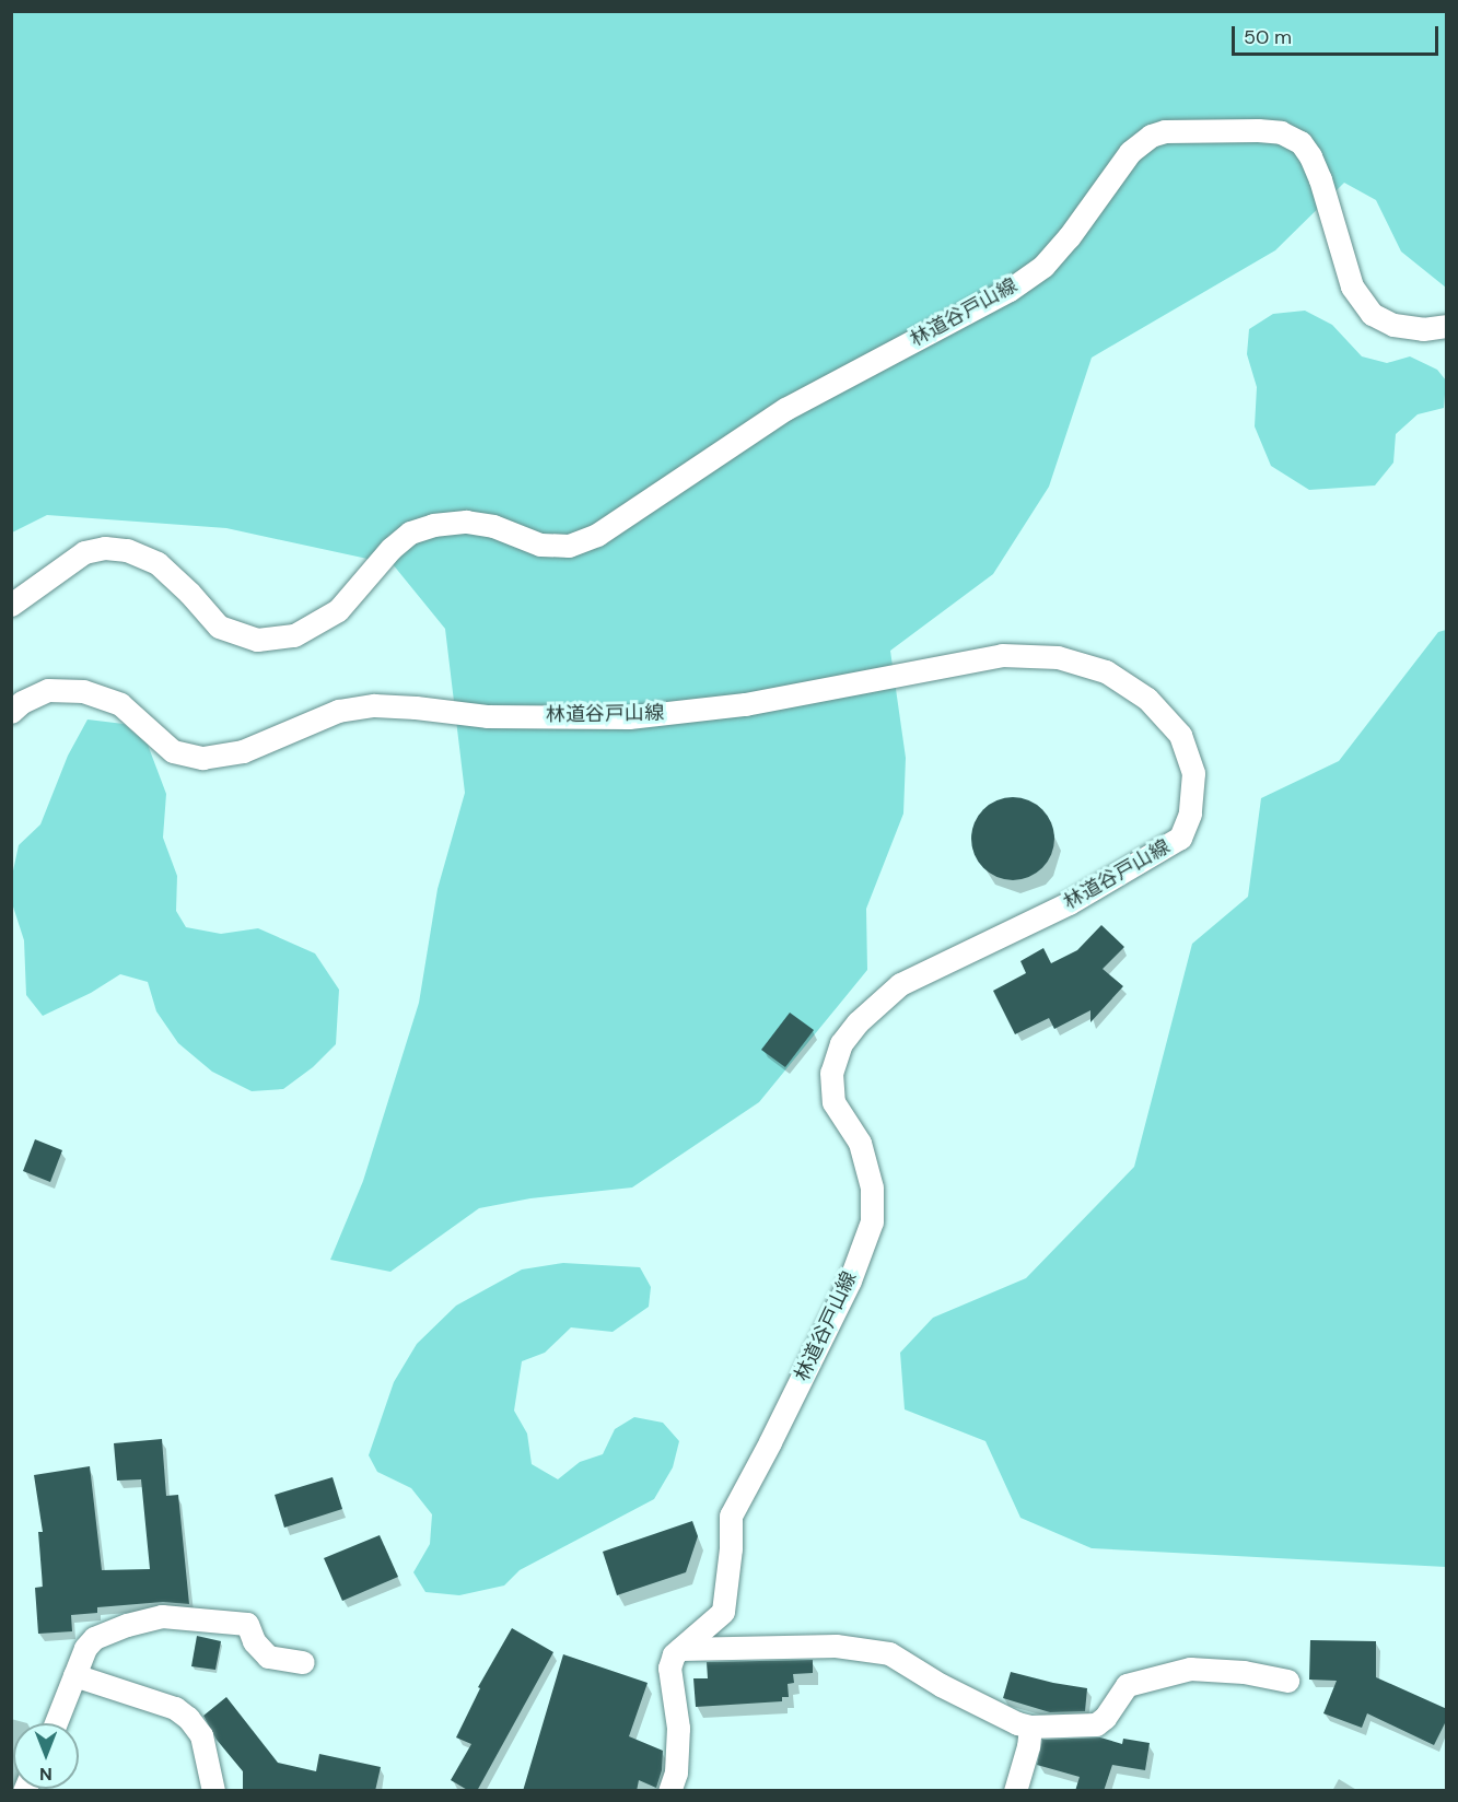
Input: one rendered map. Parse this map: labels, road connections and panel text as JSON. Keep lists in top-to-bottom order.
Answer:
{
  "streets": {
    "street": ["林道谷戸山線"]
  },
  "scale_bar": "50 m",
  "north": "bottom"
}
